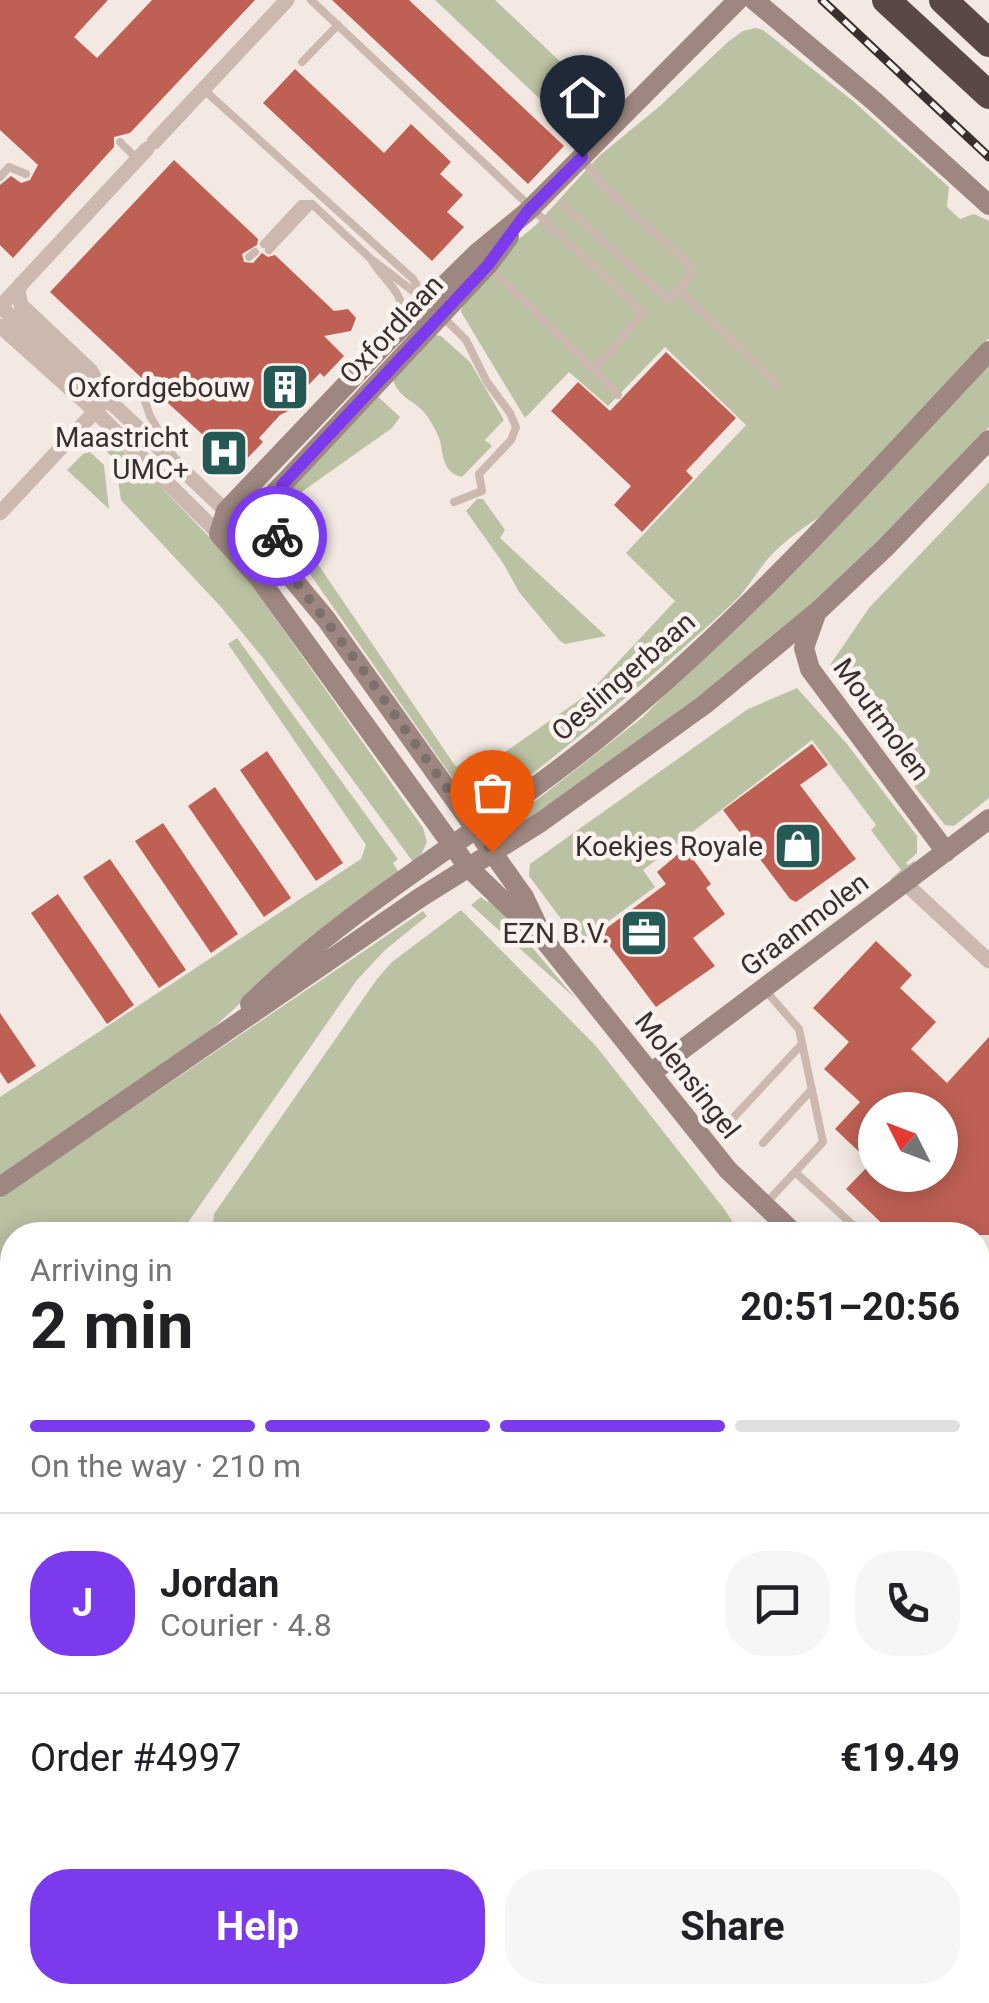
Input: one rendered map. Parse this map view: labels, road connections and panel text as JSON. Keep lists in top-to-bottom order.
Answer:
{
  "streets": {
    "street": [
      "Oxfordlaan",
      "Oeslingerbaan",
      "Moutmolen",
      "Graanmolen",
      "Molensingel"
    ]
  },
  "crossings": [
    ["Oxfordlaan", "Molensingel"],
    ["Oeslingerbaan", "Moutmolen"],
    ["Oeslingerbaan", "Molensingel"],
    ["Moutmolen", "Graanmolen"],
    ["Graanmolen", "Molensingel"]
  ],
  "places": {
    "building": ["Oxfordgebouw"],
    "hospital": ["Maastricht UMC+"],
    "shop": ["Koekjes Royale"],
    "office": ["EZN B.V."]
  },
  "north": "top left",
  "page": {
    "heading": ["2 min", "Arriving in", "20:51–20:56"],
    "panel": [
      "Jordan",
      "Courier · 4.8",
      "Order #4997",
      "€19.49"
    ],
    "bar": "On the way · 210 m",
    "round": "J",
    "buttons": ["Help", "Share"]
  }
}
